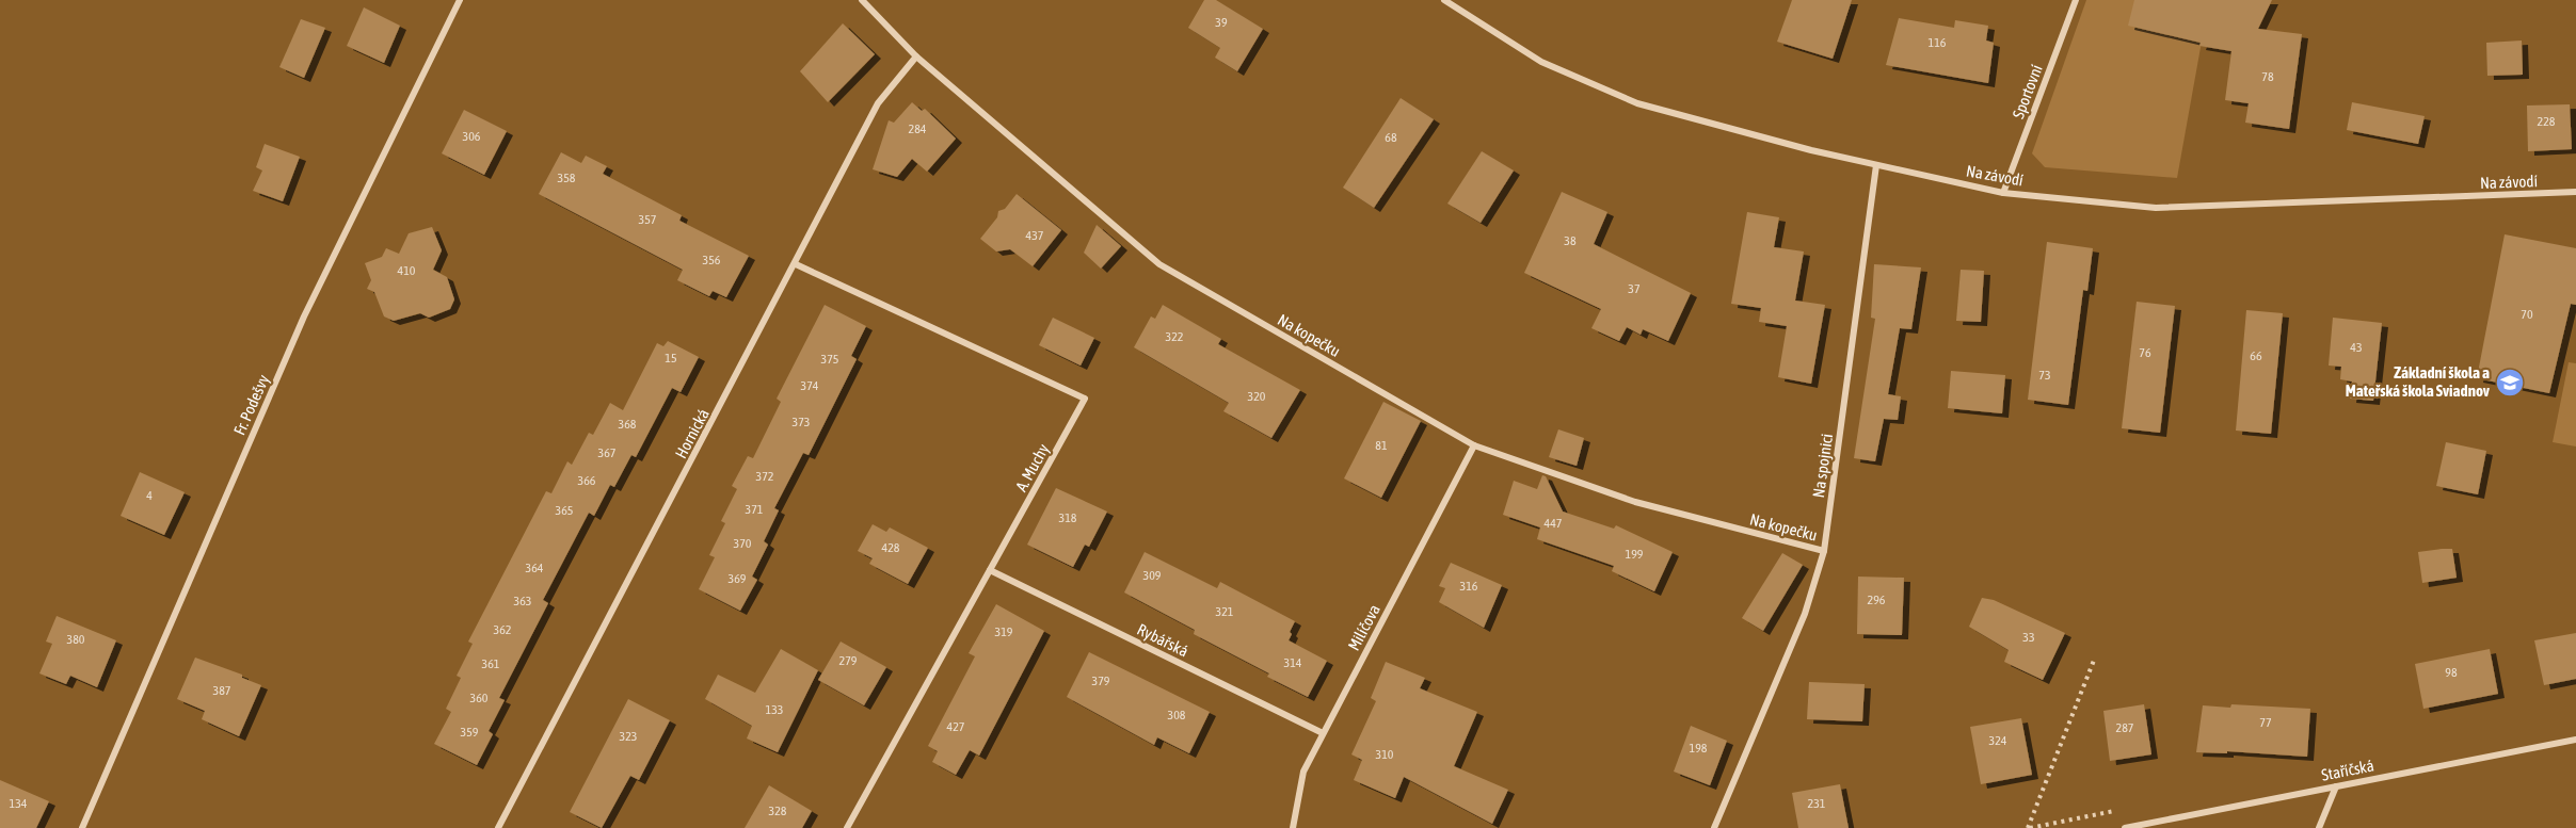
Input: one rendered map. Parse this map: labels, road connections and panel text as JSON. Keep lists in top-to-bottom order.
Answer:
{
  "streets": {
    "street": [
      "Sportovní",
      "Na závodí",
      "Na kopečku",
      "Fr. Podešvy",
      "Hornická",
      "Na spojnici",
      "A. Muchy",
      "Milíčova",
      "Rybářská",
      "Staříčská"
    ]
  },
  "crossings": [
    ["Sportovní", "Na závodí"],
    ["Na závodí", "Na spojnici"],
    ["Na kopečku", "Hornická"],
    ["Na kopečku", "Na spojnici"],
    ["Na kopečku", "Milíčova"],
    ["Hornická", "A. Muchy"],
    ["A. Muchy", "Rybářská"],
    ["Milíčova", "Rybářská"]
  ],
  "places": {
    "school or university": ["Základní škola a Mateřská škola Sviadnov"]
  },
  "house_numbers": [
    "39",
    "116",
    "78",
    "228",
    "284",
    "306",
    "68",
    "358",
    "357",
    "437",
    "38",
    "356",
    "410",
    "37",
    "70",
    "322",
    "43",
    "76",
    "66",
    "15",
    "375",
    "73",
    "374",
    "320",
    "373",
    "368",
    "81",
    "367",
    "372",
    "366",
    "4",
    "371",
    "365",
    "318",
    "447",
    "370",
    "428",
    "199",
    "364",
    "309",
    "369",
    "316",
    "296",
    "363",
    "321",
    "362",
    "319",
    "33",
    "380",
    "279",
    "314",
    "361",
    "98",
    "379",
    "387",
    "360",
    "133",
    "308",
    "77",
    "427",
    "287",
    "359",
    "323",
    "324",
    "198",
    "310",
    "134",
    "231",
    "328"
  ]
}
